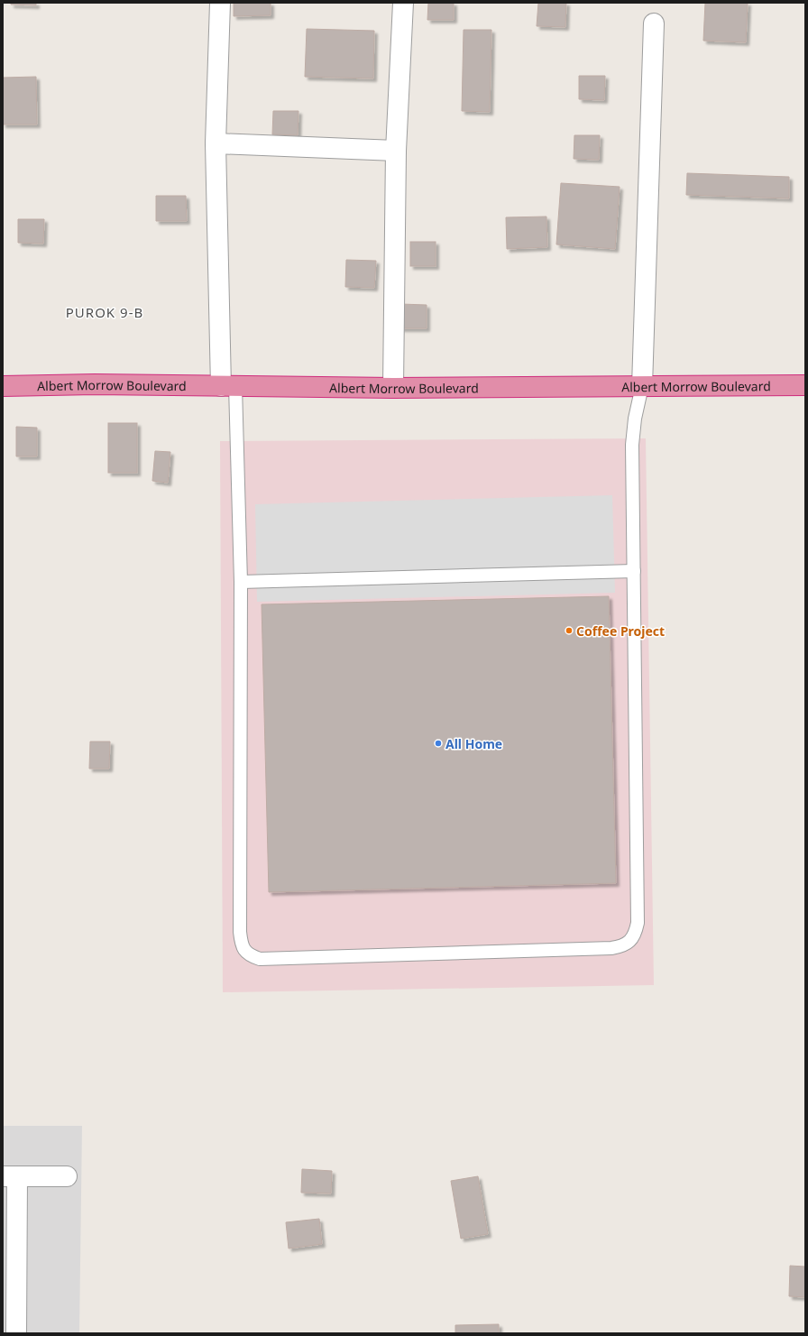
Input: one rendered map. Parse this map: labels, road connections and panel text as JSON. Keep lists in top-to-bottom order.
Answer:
{
  "streets": {
    "highway": ["Albert Morrow Boulevard"]
  },
  "districts": ["PUROK 9-B"],
  "places": ["Coffee Project", "All Home"]
}
